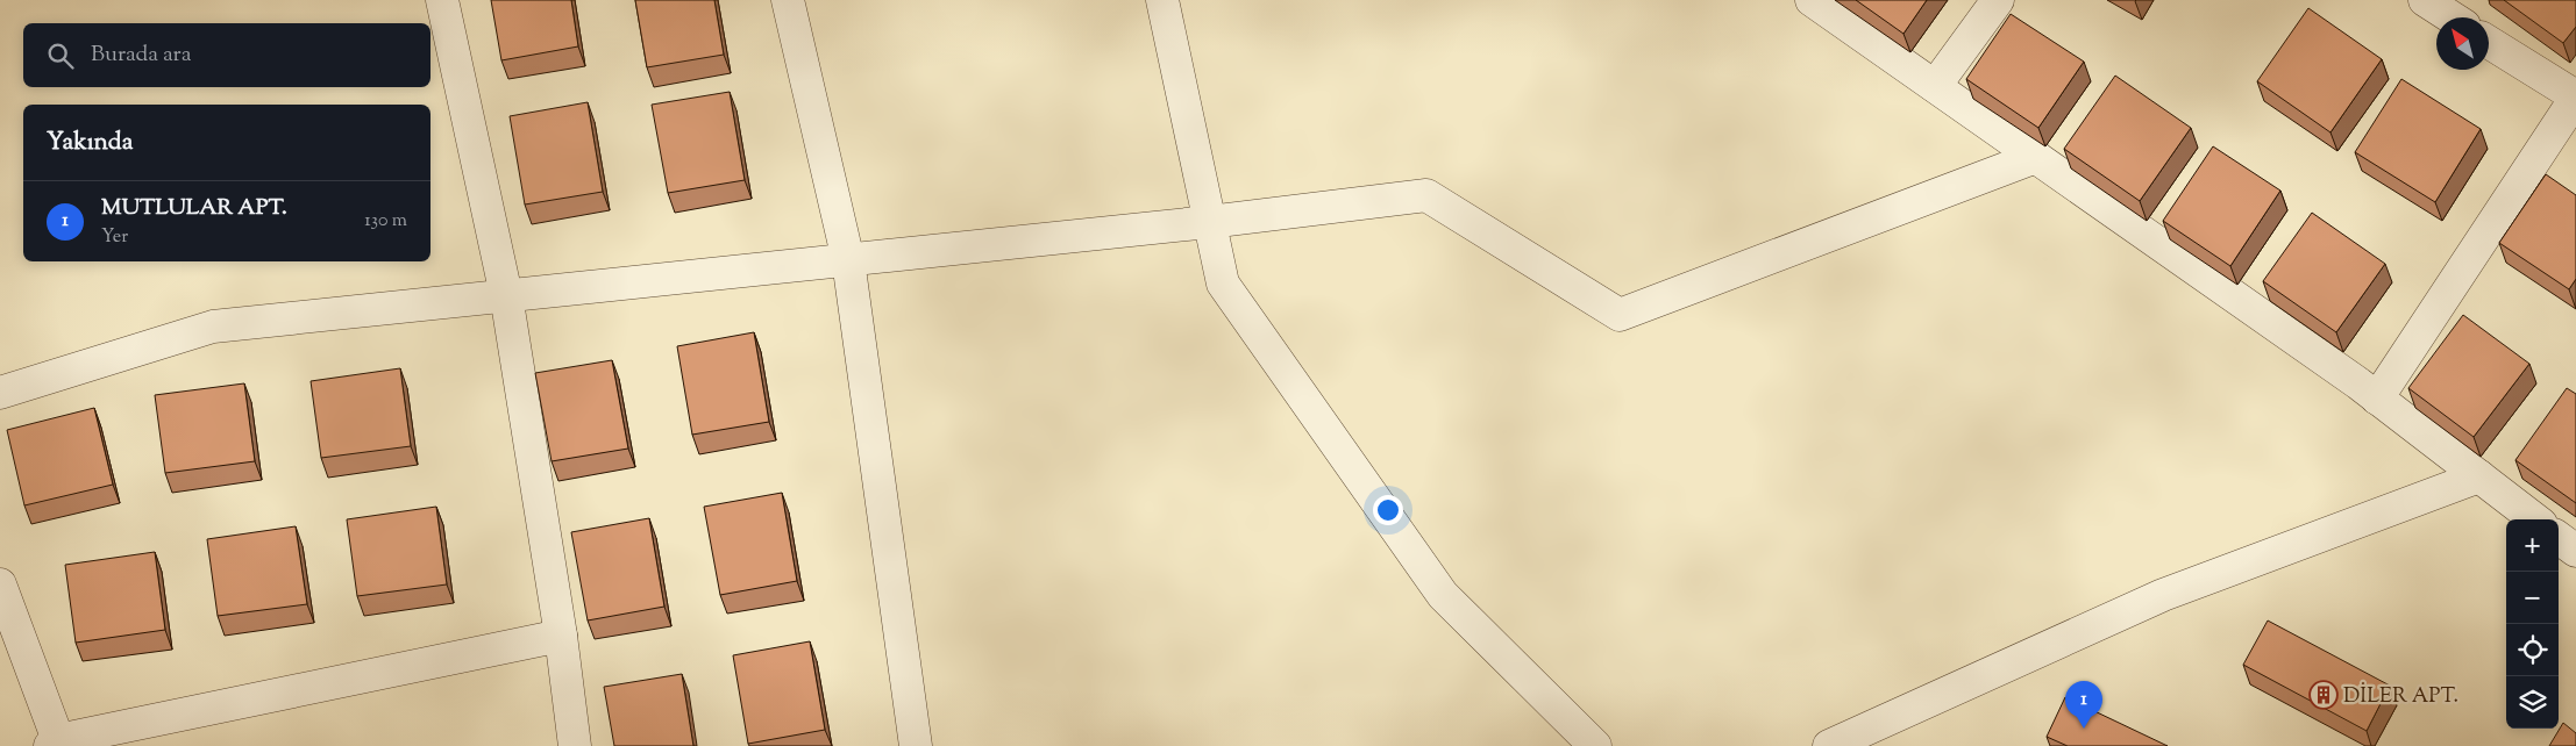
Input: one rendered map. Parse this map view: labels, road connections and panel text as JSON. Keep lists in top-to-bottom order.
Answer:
{
  "places": {
    "building": ["DİLER APT."]
  },
  "north": "top left",
  "page": {
    "search": "Burada ara",
    "heading": "Yakında",
    "list": [
      {
        "mark": "1",
        "name": "MUTLULAR APT.",
        "note": "Yer",
        "value": "130 m"
      }
    ],
    "map_buttons": ["+", "−"],
    "pins": "1"
  }
}
